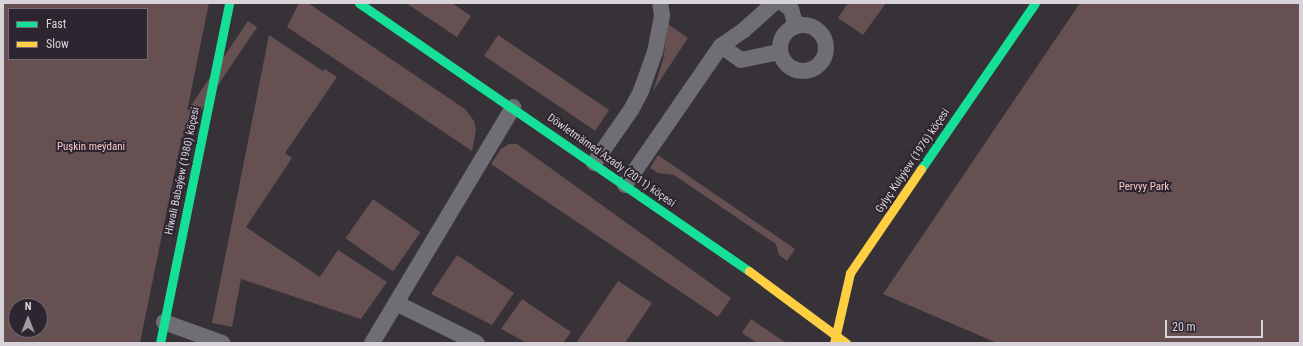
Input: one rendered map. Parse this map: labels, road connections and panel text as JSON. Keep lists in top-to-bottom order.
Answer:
{
  "streets": {
    "street": ["Döwletmämed Azady (2011) köçesi", "Gylyç Kulyýew (1976) köçesi", "Hiwali Babaýew (1980) köçesi"]
  },
  "crossings": [
    ["Döwletmämed Azady (2011) köçesi", "Gylyç Kulyýew (1976) köçesi"]
  ],
  "parks": ["Puşkin meýdani", "Pervyy Park"],
  "legend": ["Fast", "Slow"],
  "scale_bar": "20 m",
  "north": "top"
}
